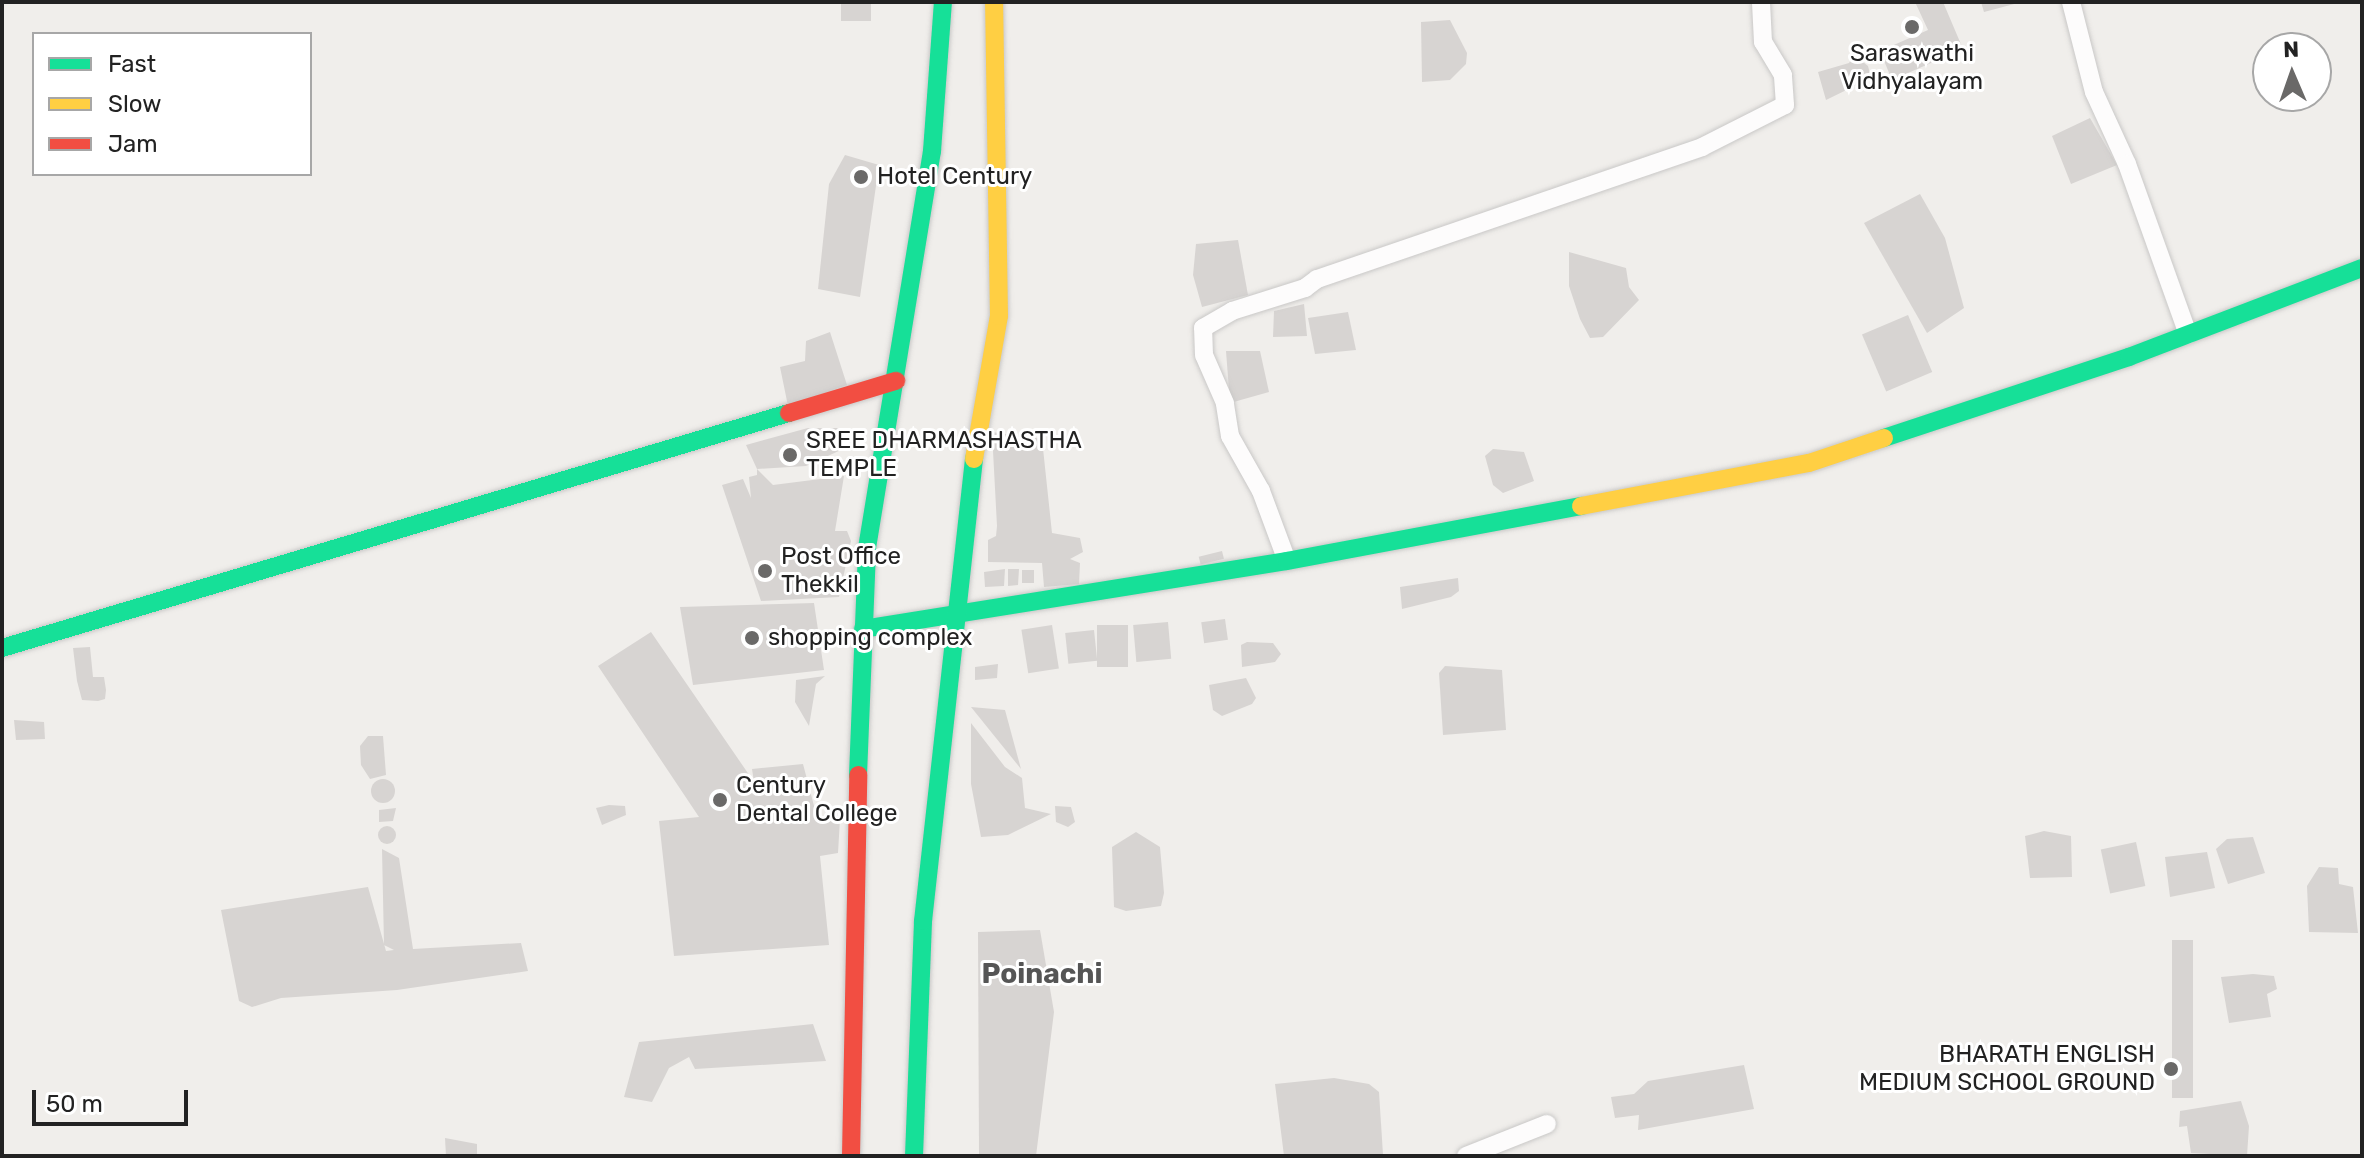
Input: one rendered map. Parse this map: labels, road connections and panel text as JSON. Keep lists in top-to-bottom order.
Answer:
{
  "districts": ["Poinachi"],
  "places": [
    "Saraswathi Vidhyalayam",
    "Hotel Century",
    "SREE DHARMASHASTHA TEMPLE",
    "Post Office Thekkil",
    "shopping complex",
    "Century Dental College",
    "BHARATH ENGLISH MEDIUM SCHOOL GROUND"
  ],
  "legend": ["Fast", "Slow", "Jam"],
  "scale_bar": "50 m",
  "north": "top"
}
